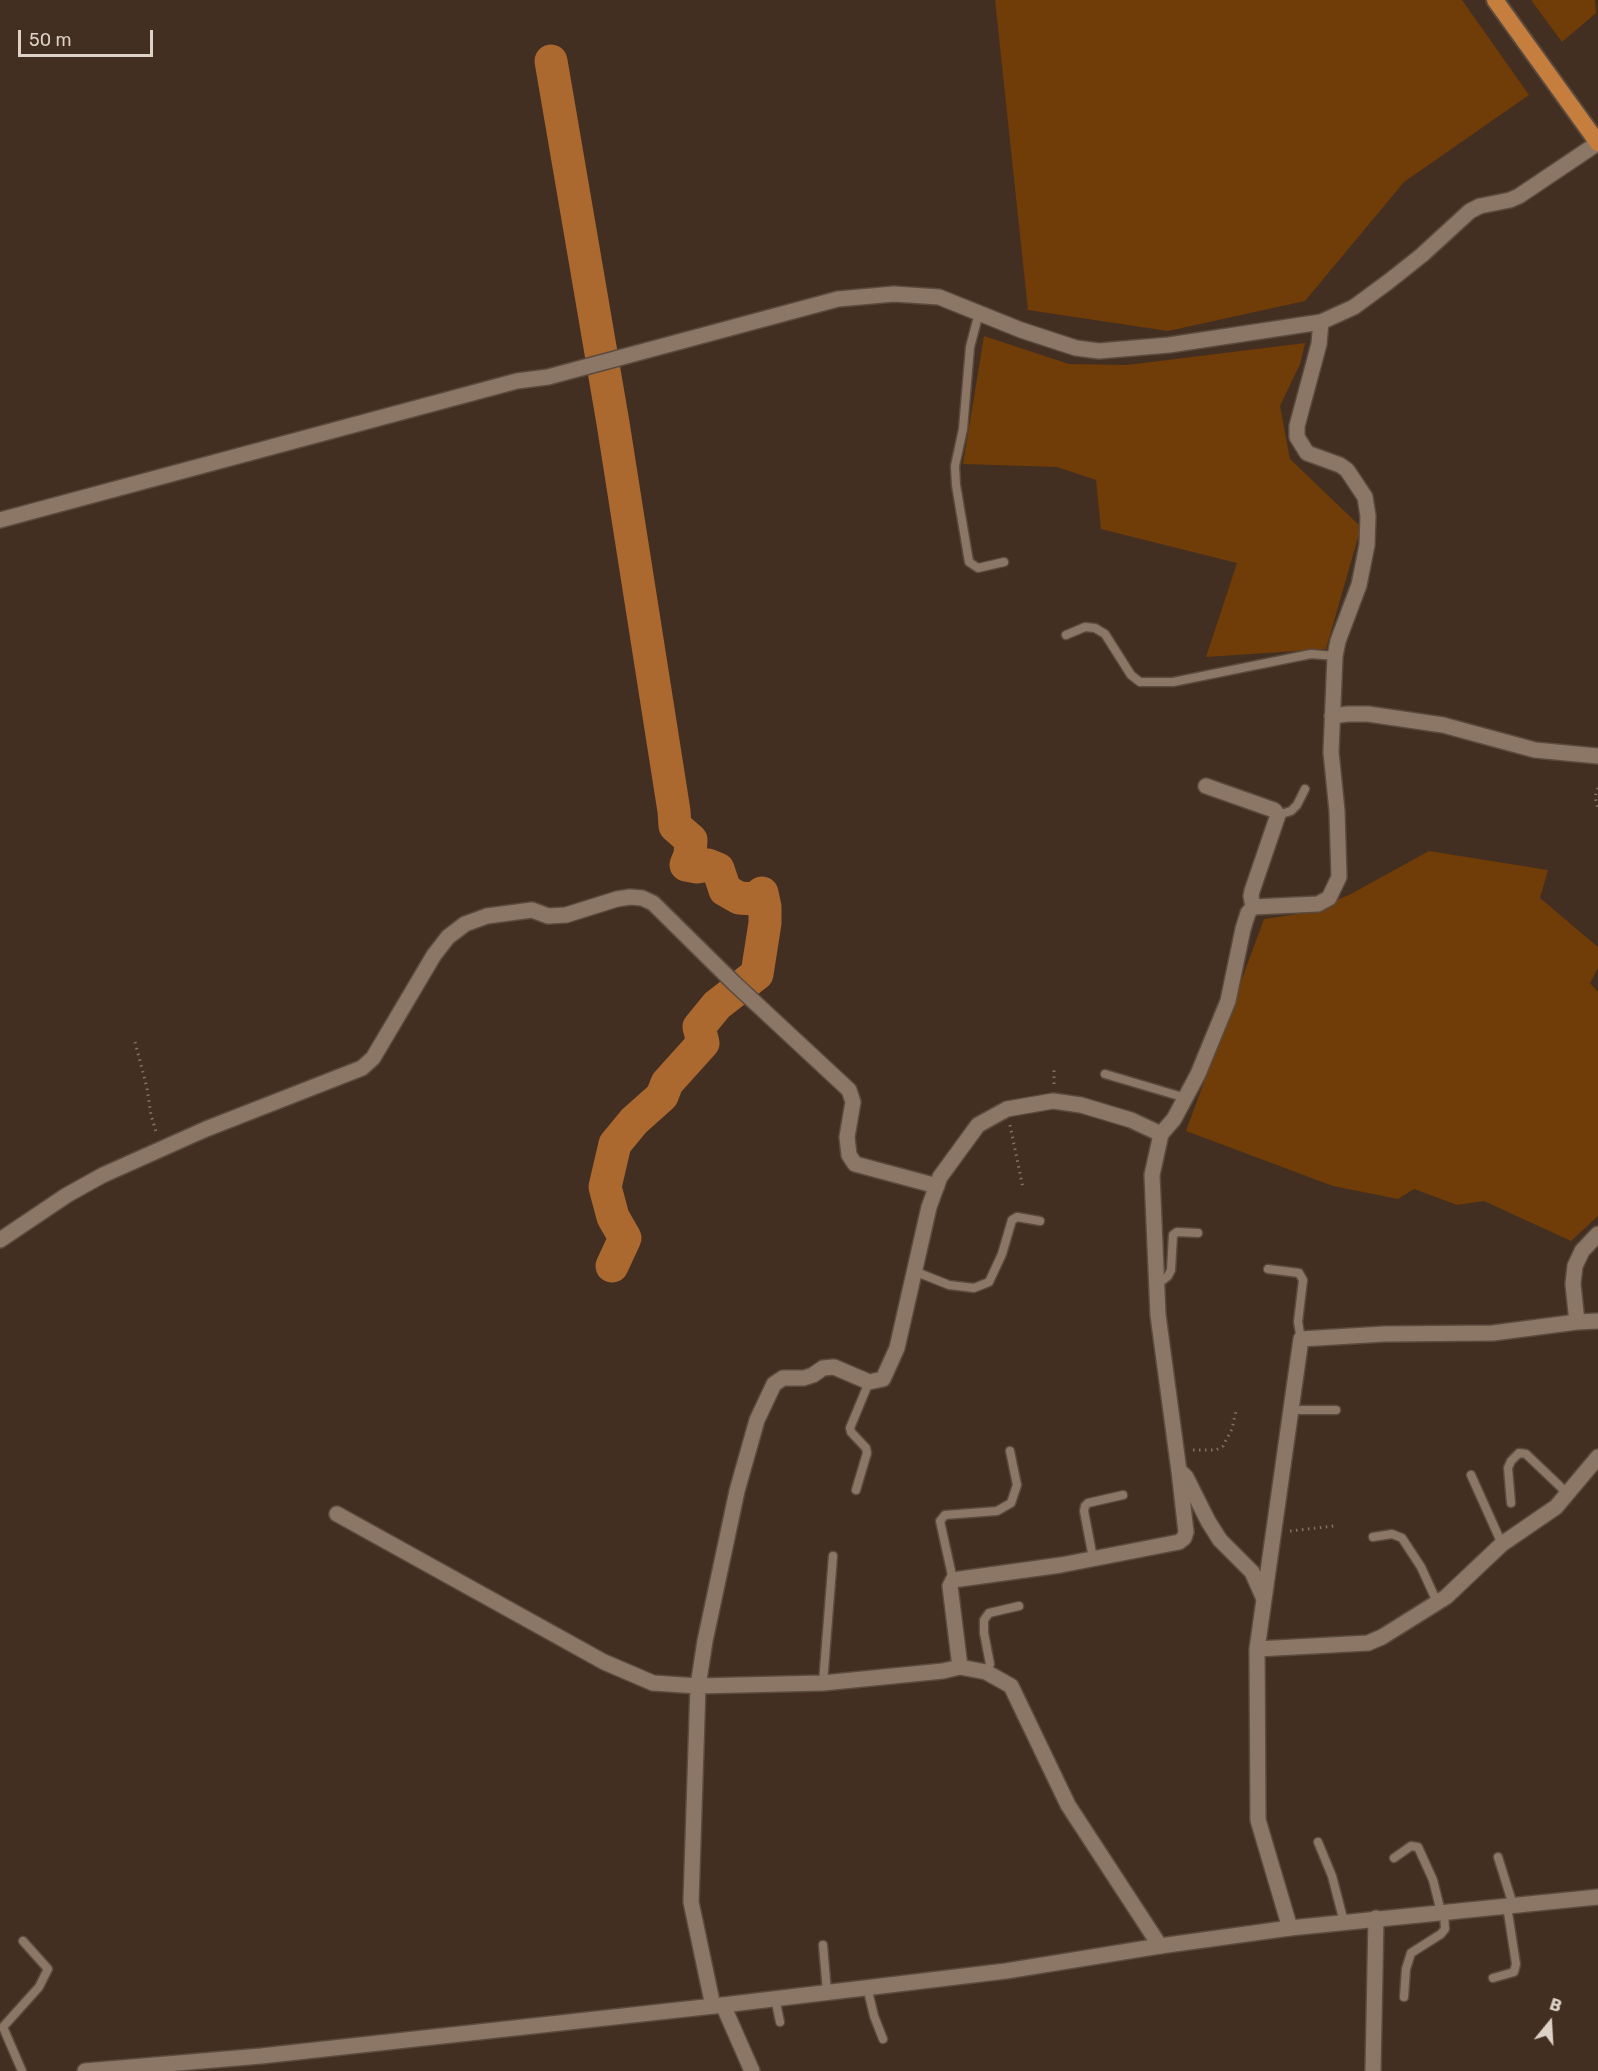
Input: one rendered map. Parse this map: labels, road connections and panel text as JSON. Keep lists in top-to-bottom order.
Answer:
{
  "scale_bar": "50 m",
  "north": "top"
}
